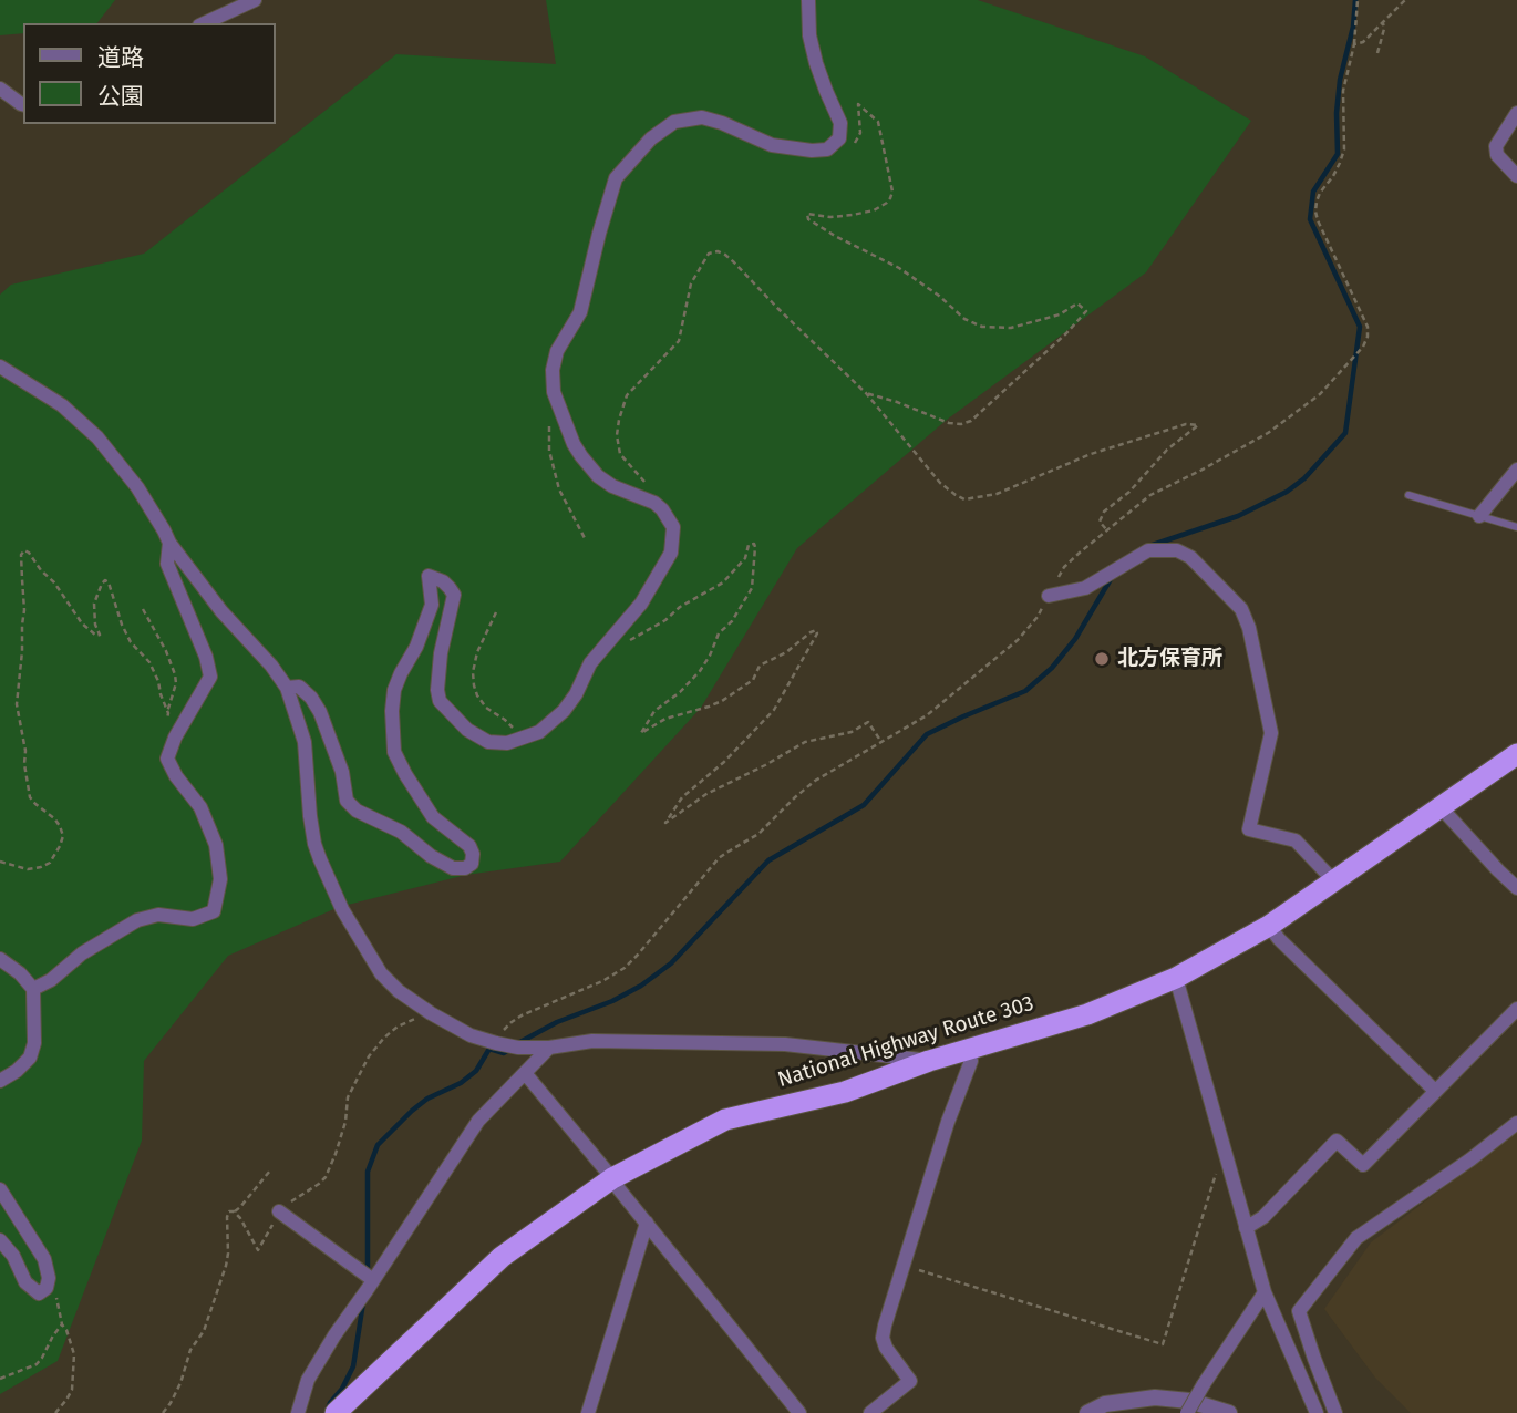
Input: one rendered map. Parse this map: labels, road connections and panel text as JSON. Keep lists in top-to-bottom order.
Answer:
{
  "streets": {
    "highway": ["National Highway Route 303"]
  },
  "places": ["北方保育所"],
  "legend": ["道路", "公園"]
}
